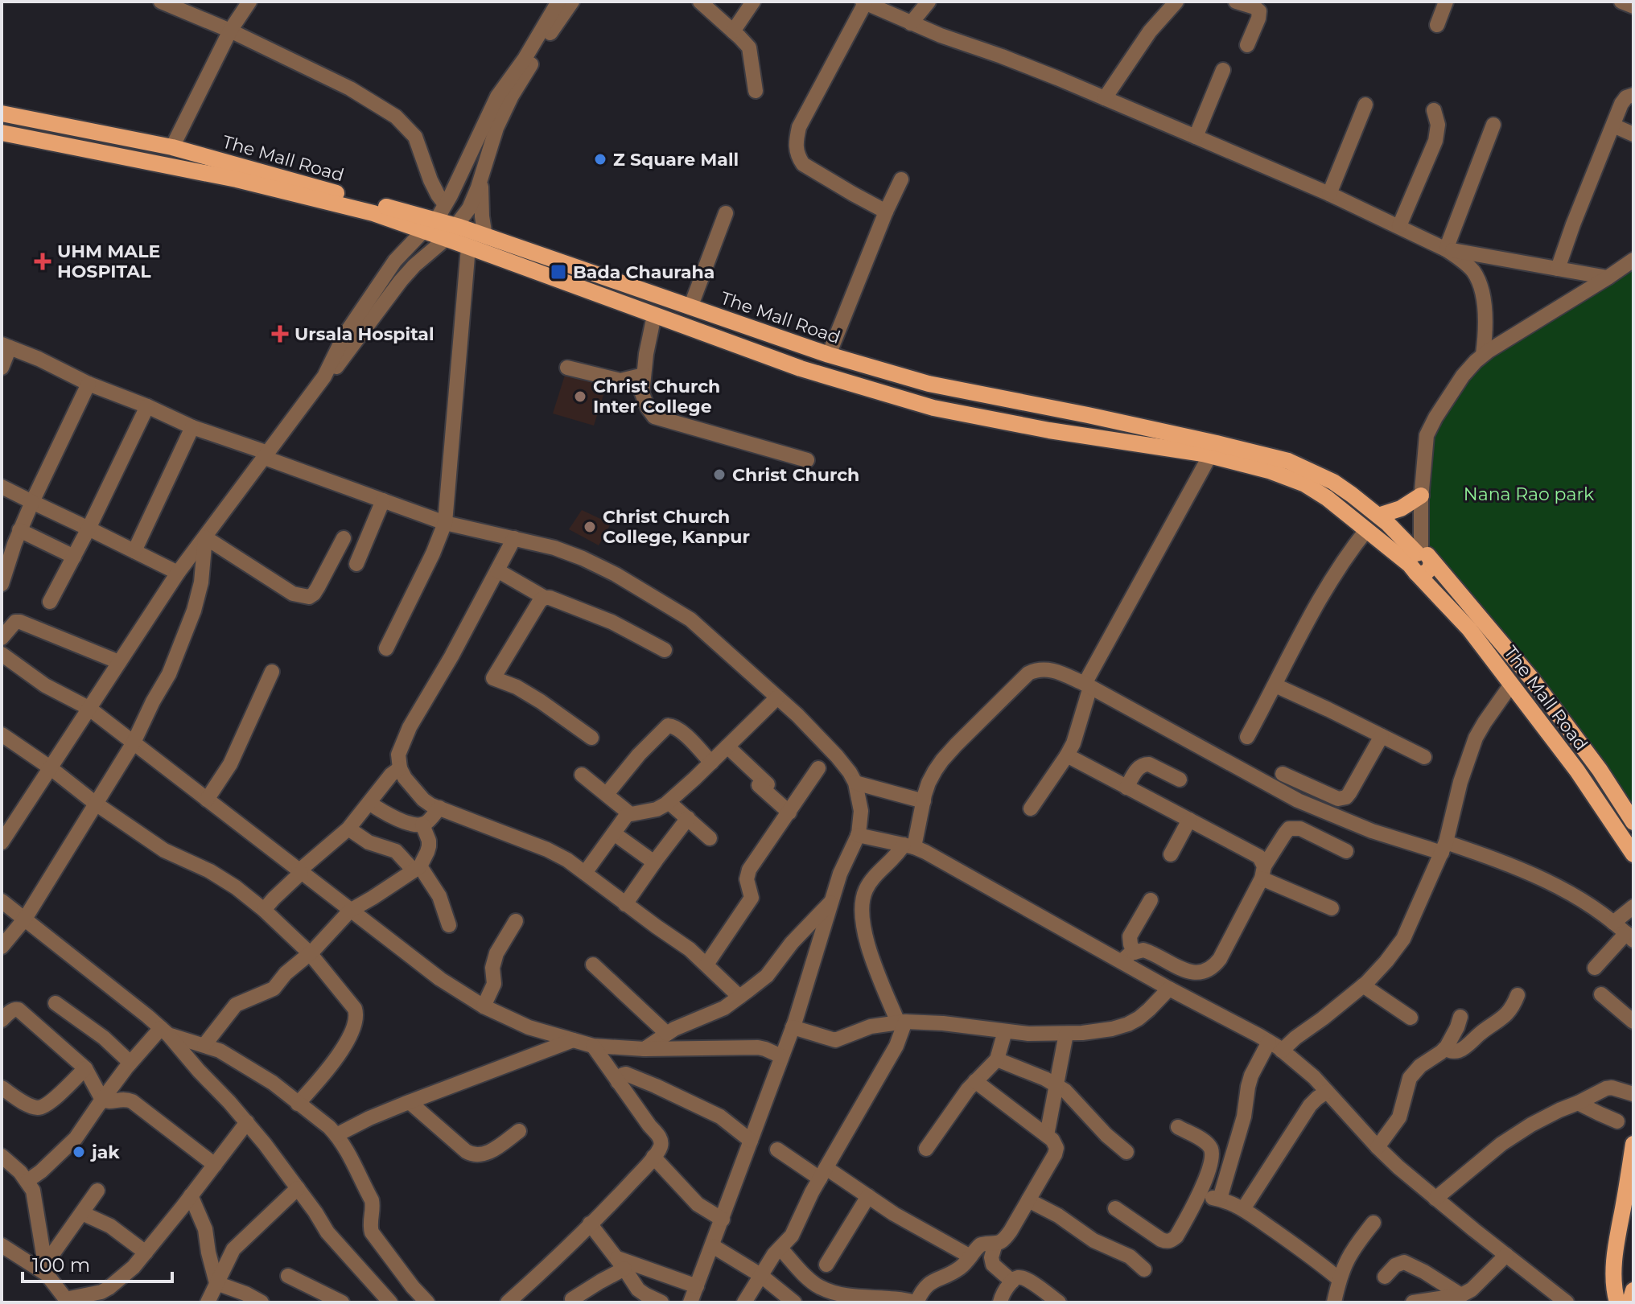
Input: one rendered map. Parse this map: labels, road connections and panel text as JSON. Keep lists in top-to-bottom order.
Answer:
{
  "streets": {
    "main road": ["The Mall Road"]
  },
  "parks": ["Nana Rao park"],
  "places": {
    "other": [
      "Z Square Mall",
      "Christ Church Inter College",
      "Christ Church",
      "Christ Church College, Kanpur",
      "jak"
    ],
    "health": ["UHM MALE HOSPITAL", "Ursala Hospital"],
    "transit": ["Bada Chauraha"]
  },
  "scale_bar": "100 m"
}
